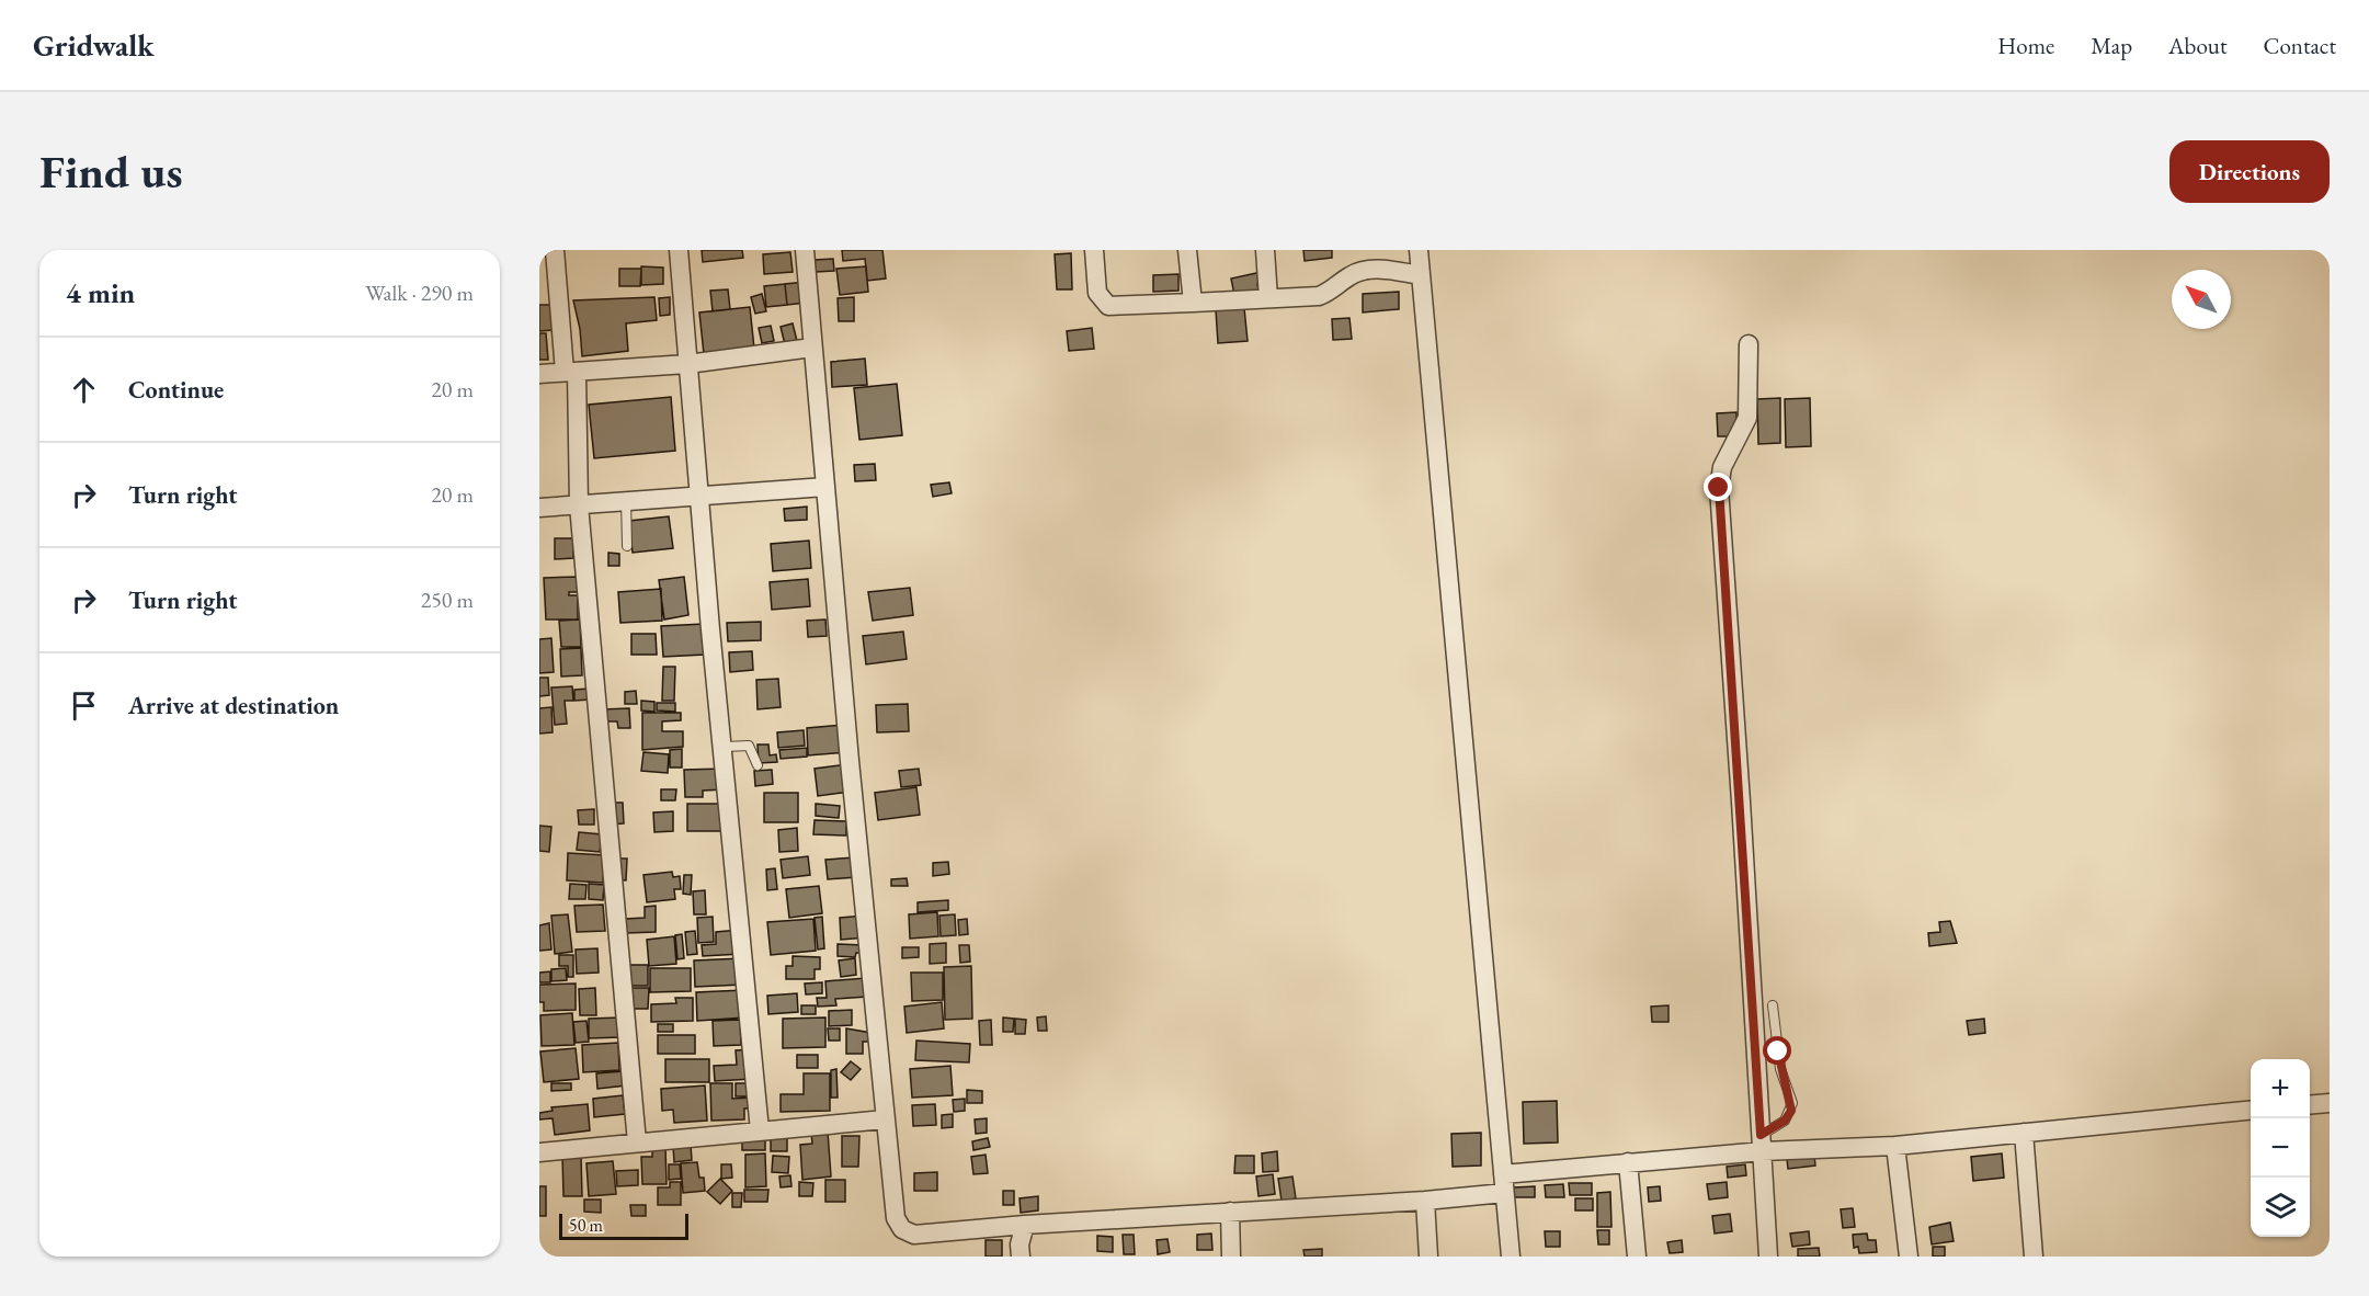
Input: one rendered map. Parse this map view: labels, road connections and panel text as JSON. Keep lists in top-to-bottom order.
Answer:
{
  "scale_bar": "50 m",
  "north": "top left",
  "page": {
    "header": "Gridwalk",
    "nav": [
      "Home",
      "Map",
      "About",
      "Contact"
    ],
    "buttons": "Directions",
    "title": "Find us",
    "heading": ["4 min", "Walk · 290 m"],
    "list": [
      ["Continue", "20 m"],
      ["Turn right", "20 m"],
      ["Turn right", "250 m"],
      "Arrive at destination"
    ],
    "map_buttons": ["+", "−"],
    "scale": "50 m"
  }
}
